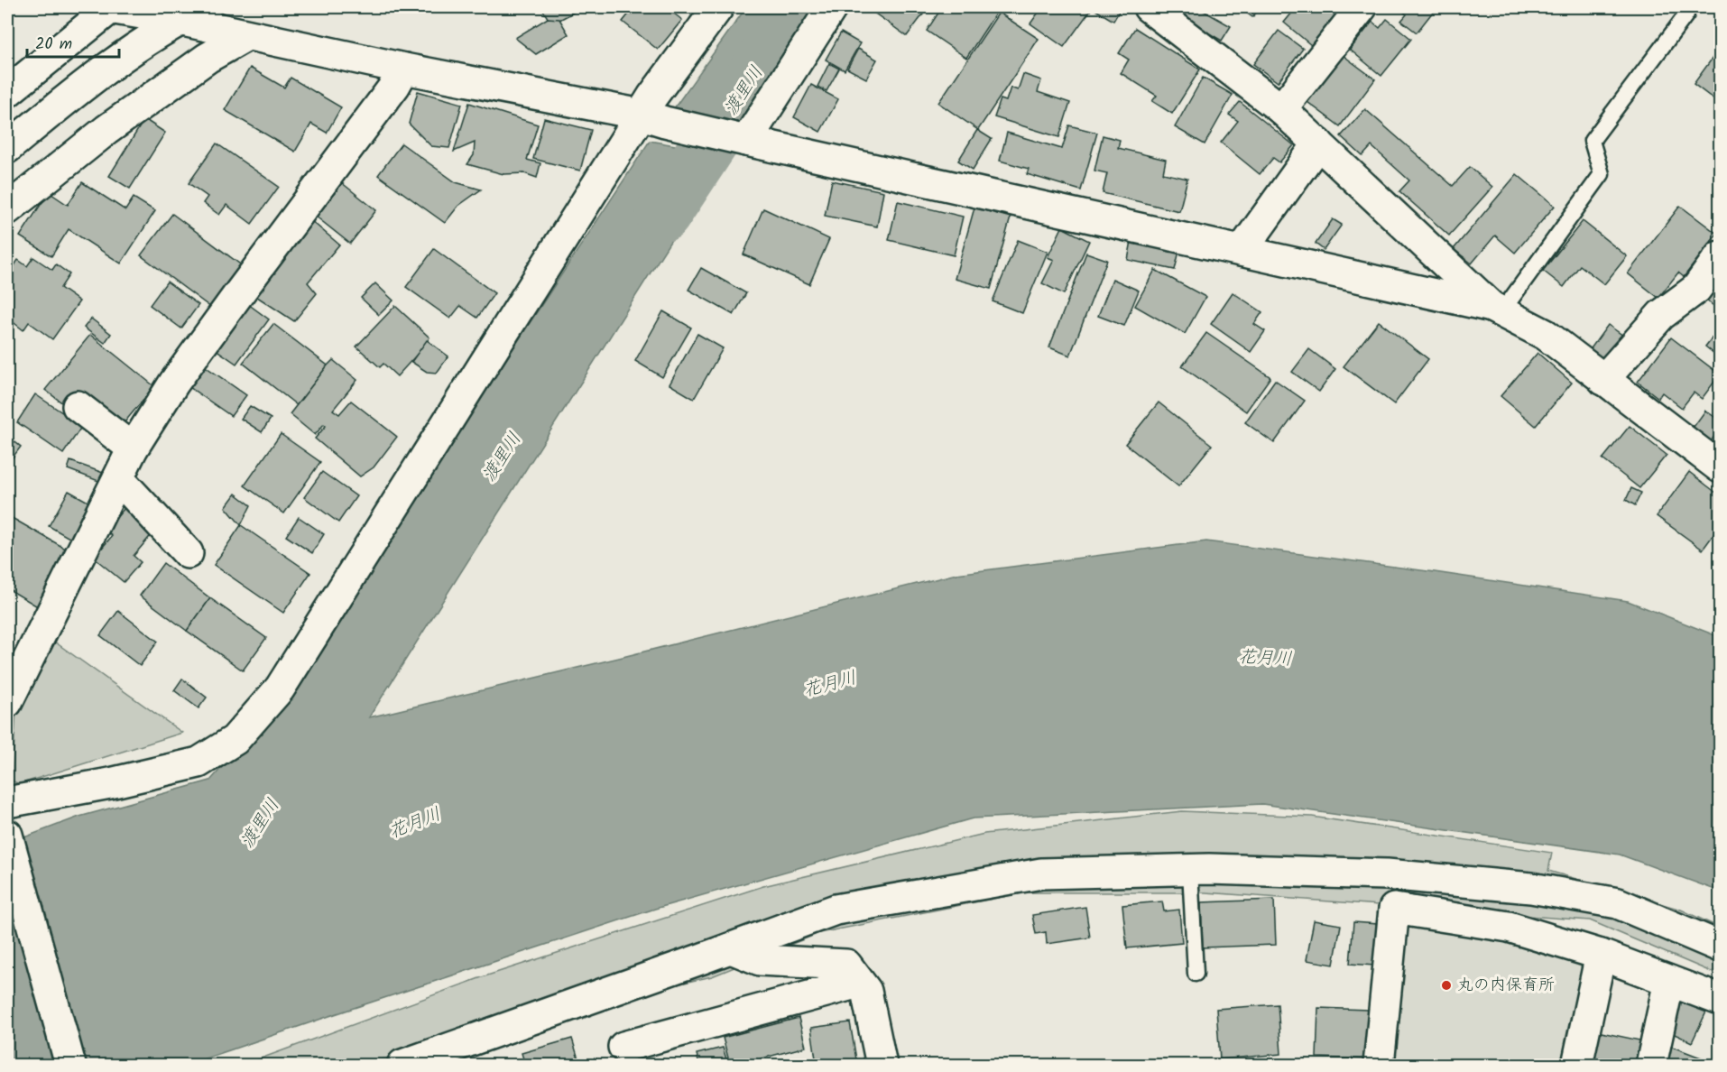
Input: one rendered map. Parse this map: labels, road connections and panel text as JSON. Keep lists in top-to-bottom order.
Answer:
{
  "water": ["渡里川", "花月川"],
  "places": ["丸の内保育所"],
  "scale_bar": "20 m"
}
